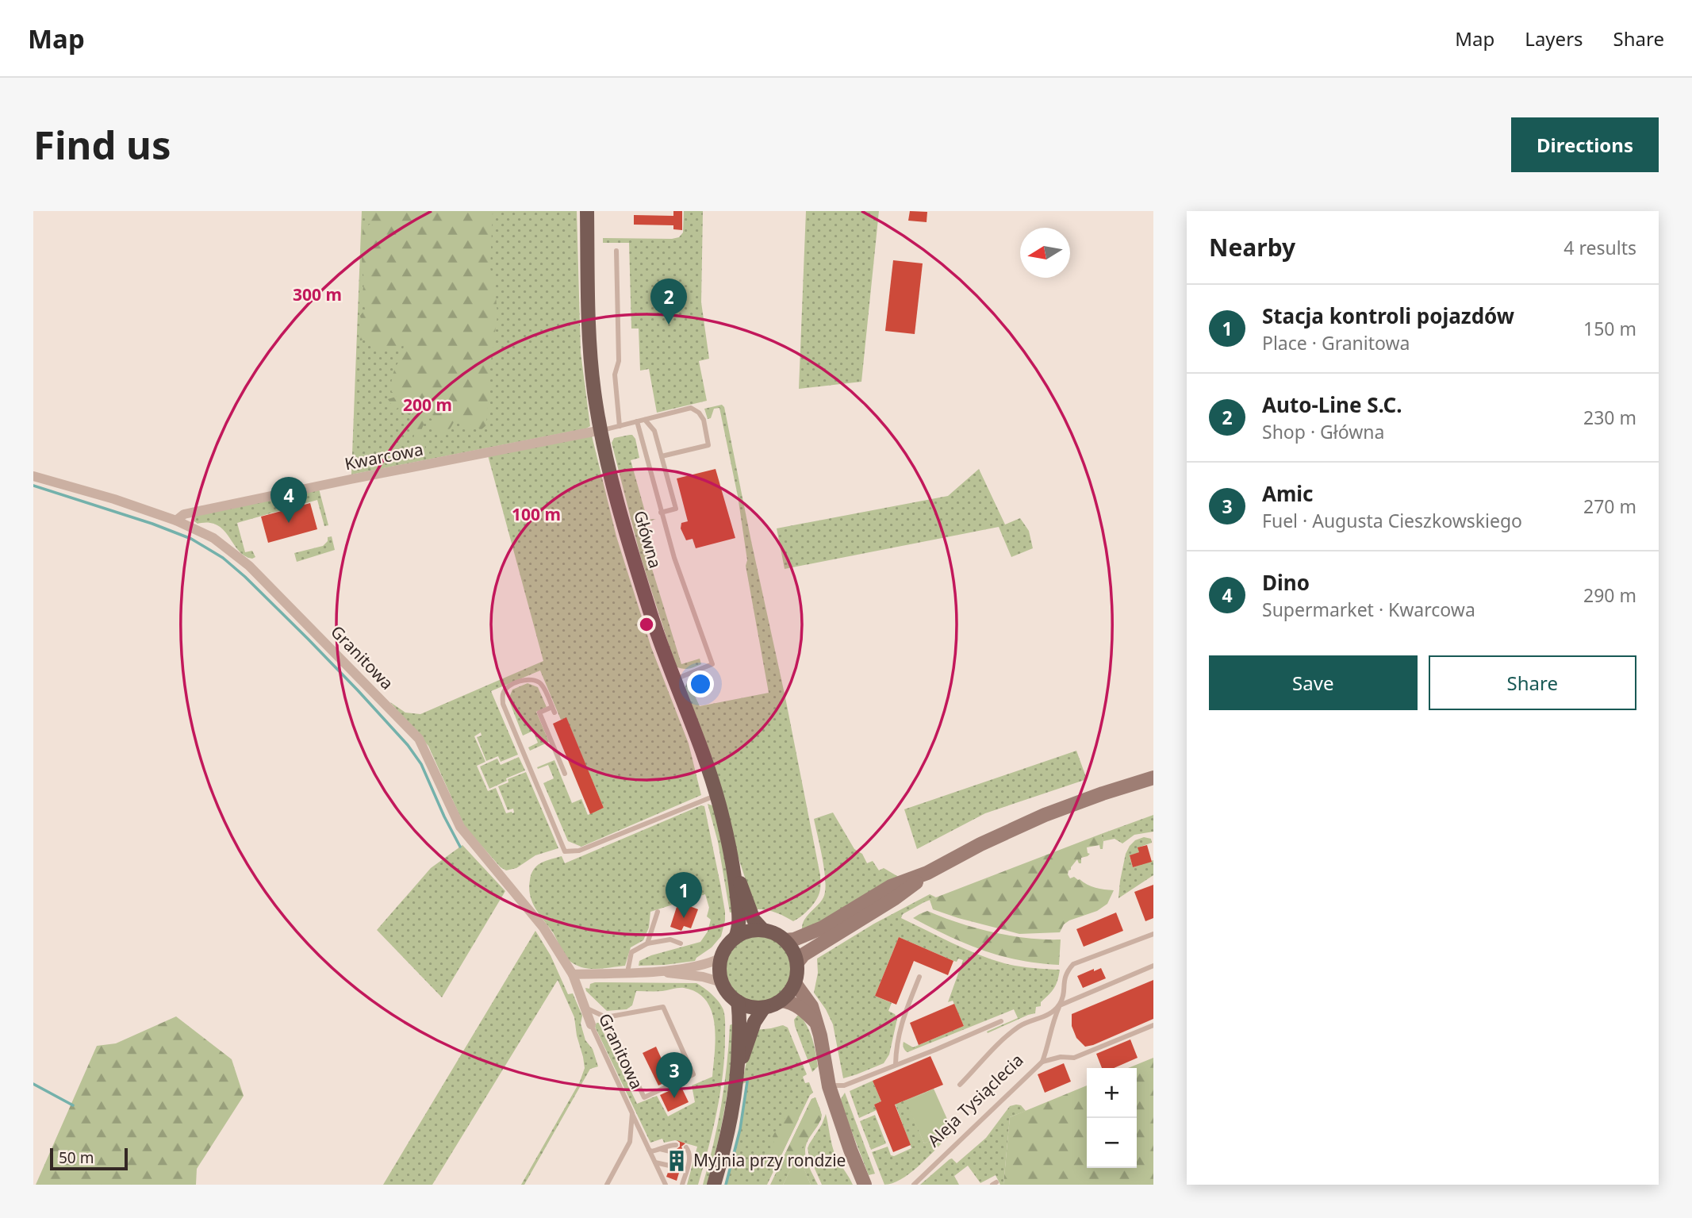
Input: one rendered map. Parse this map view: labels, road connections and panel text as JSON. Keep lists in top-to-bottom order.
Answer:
{
  "streets": {
    "main road": ["Główna"],
    "street": ["Kwarcowa", "Granitowa"],
    "lane": ["Aleja Tysiąclecia"]
  },
  "crossings": [
    ["Kwarcowa", "Główna"],
    ["Kwarcowa", "Granitowa"]
  ],
  "places": {
    "building": ["Myjnia przy rondzie"]
  },
  "scale_bar": "50 m",
  "north": "left",
  "page": {
    "header": "Map",
    "nav": ["Map", "Layers", "Share"],
    "buttons": [
      "Directions",
      ["Save", "Share"]
    ],
    "title": "Find us",
    "heading": ["Nearby", "4 results"],
    "pins": [
      "2",
      "4",
      "1",
      "3"
    ],
    "list": [
      {
        "mark": "1",
        "name": "Stacja kontroli pojazdów",
        "note": "Place · Granitowa",
        "value": "150 m"
      },
      {
        "mark": "2",
        "name": "Auto-Line S.C.",
        "note": "Shop · Główna",
        "value": "230 m"
      },
      {
        "mark": "3",
        "name": "Amic",
        "note": "Fuel · Augusta Cieszkowskiego",
        "value": "270 m"
      },
      {
        "mark": "4",
        "name": "Dino",
        "note": "Supermarket · Kwarcowa",
        "value": "290 m"
      }
    ],
    "map_buttons": ["+", "−"],
    "scale": "50 m"
  },
  "rings": ["300 m", "200 m", "100 m"]
}
